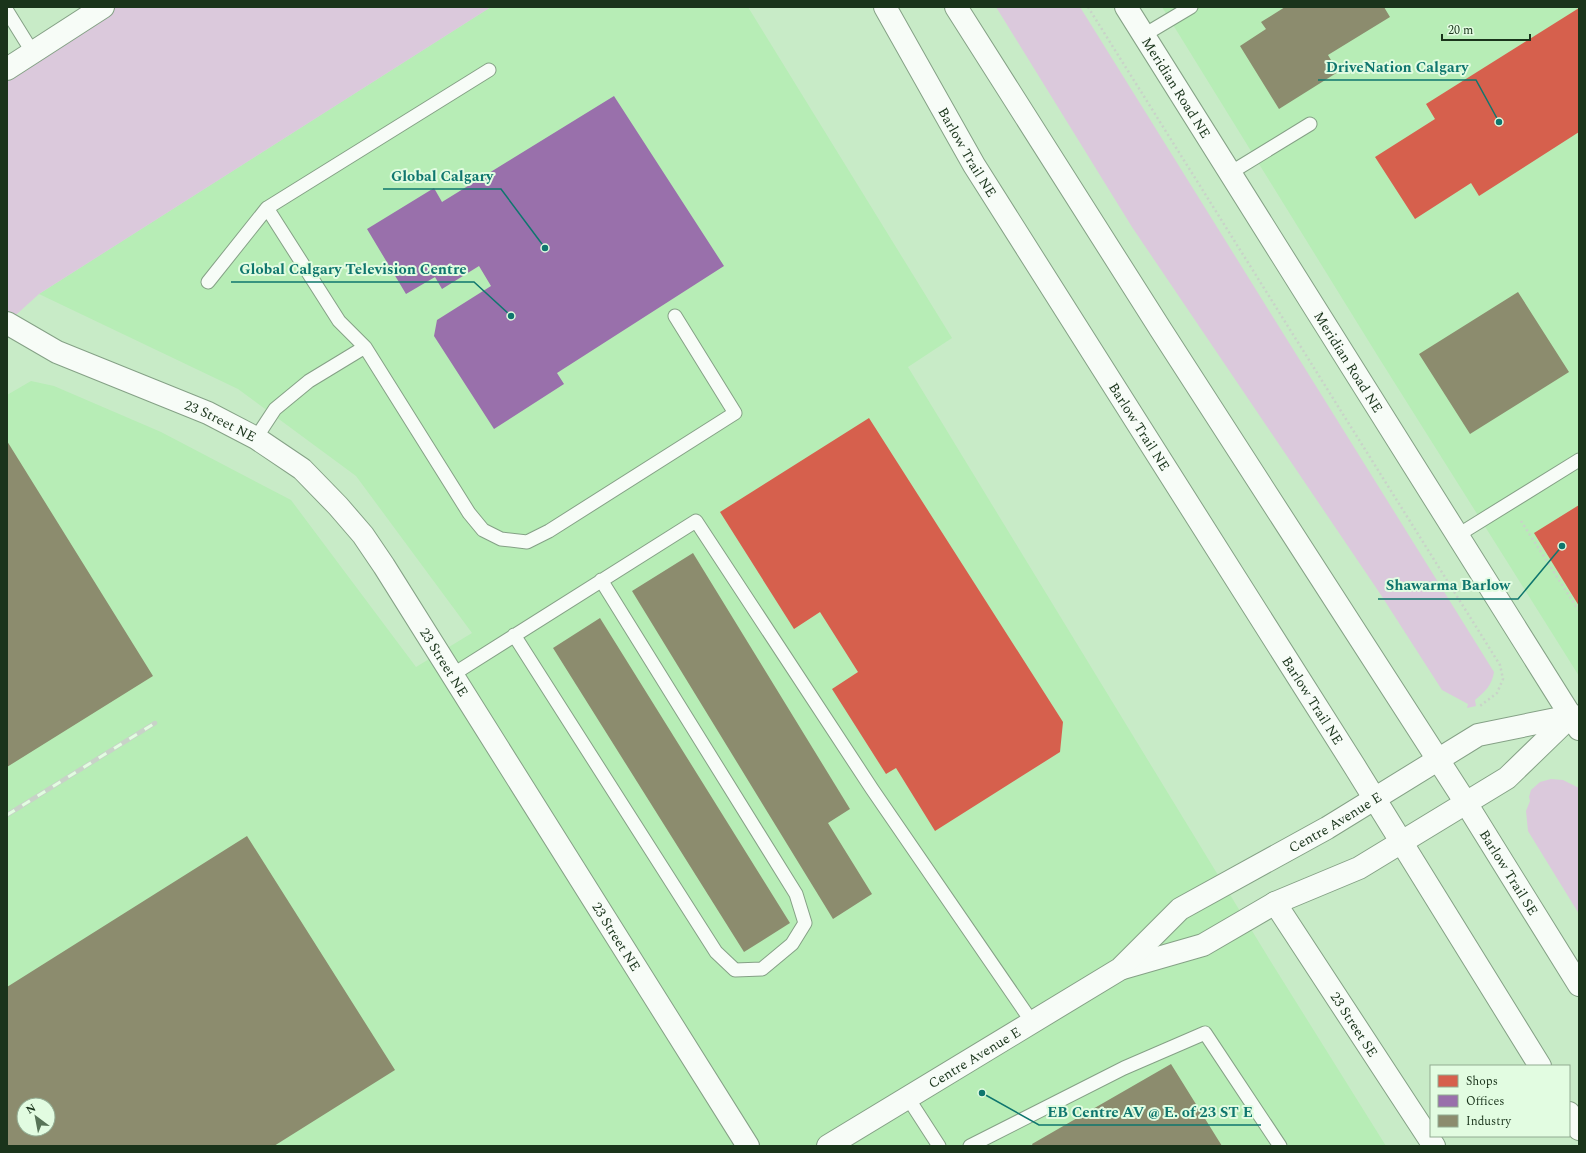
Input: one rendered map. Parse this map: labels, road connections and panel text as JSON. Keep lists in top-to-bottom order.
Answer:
{
  "streets": {
    "street": [
      "Meridian Road NE",
      "Barlow Trail NE",
      "23 Street NE",
      "Centre Avenue E",
      "Barlow Trail SE",
      "23 Street SE"
    ]
  },
  "crossings": [
    ["Meridian Road NE", "Centre Avenue E"],
    ["Barlow Trail NE", "Centre Avenue E"],
    ["Centre Avenue E", "Barlow Trail SE"],
    ["Centre Avenue E", "23 Street SE"]
  ],
  "places": [
    "DriveNation Calgary",
    "Global Calgary",
    "Global Calgary Television Centre",
    "Shawarma Barlow",
    "EB Centre AV @ E. of 23 ST E"
  ],
  "legend": ["Shops", "Offices", "Industry"],
  "scale_bar": "20 m",
  "north": "top left"
}
